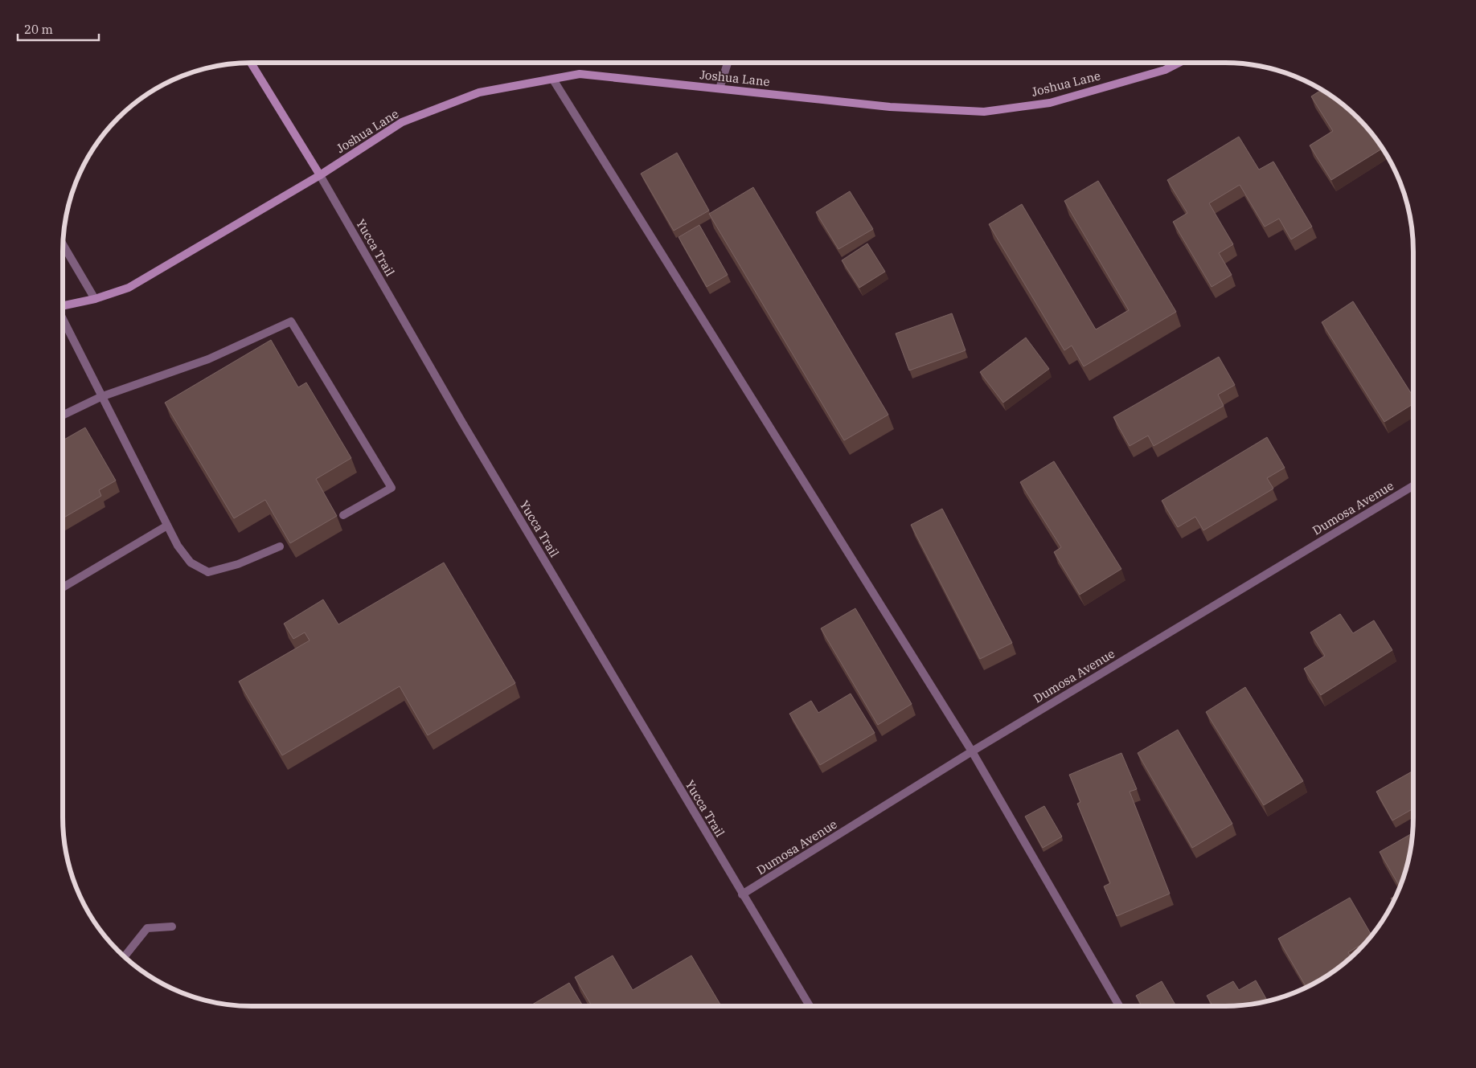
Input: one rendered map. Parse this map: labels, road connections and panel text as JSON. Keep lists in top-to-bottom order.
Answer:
{
  "streets": {
    "main road": ["Joshua Lane", "Yucca Trail"],
    "street": ["Dumosa Avenue"]
  },
  "crossings": [
    ["Joshua Lane", "Yucca Trail"],
    ["Yucca Trail", "Dumosa Avenue"]
  ],
  "scale_bar": "20 m"
}
